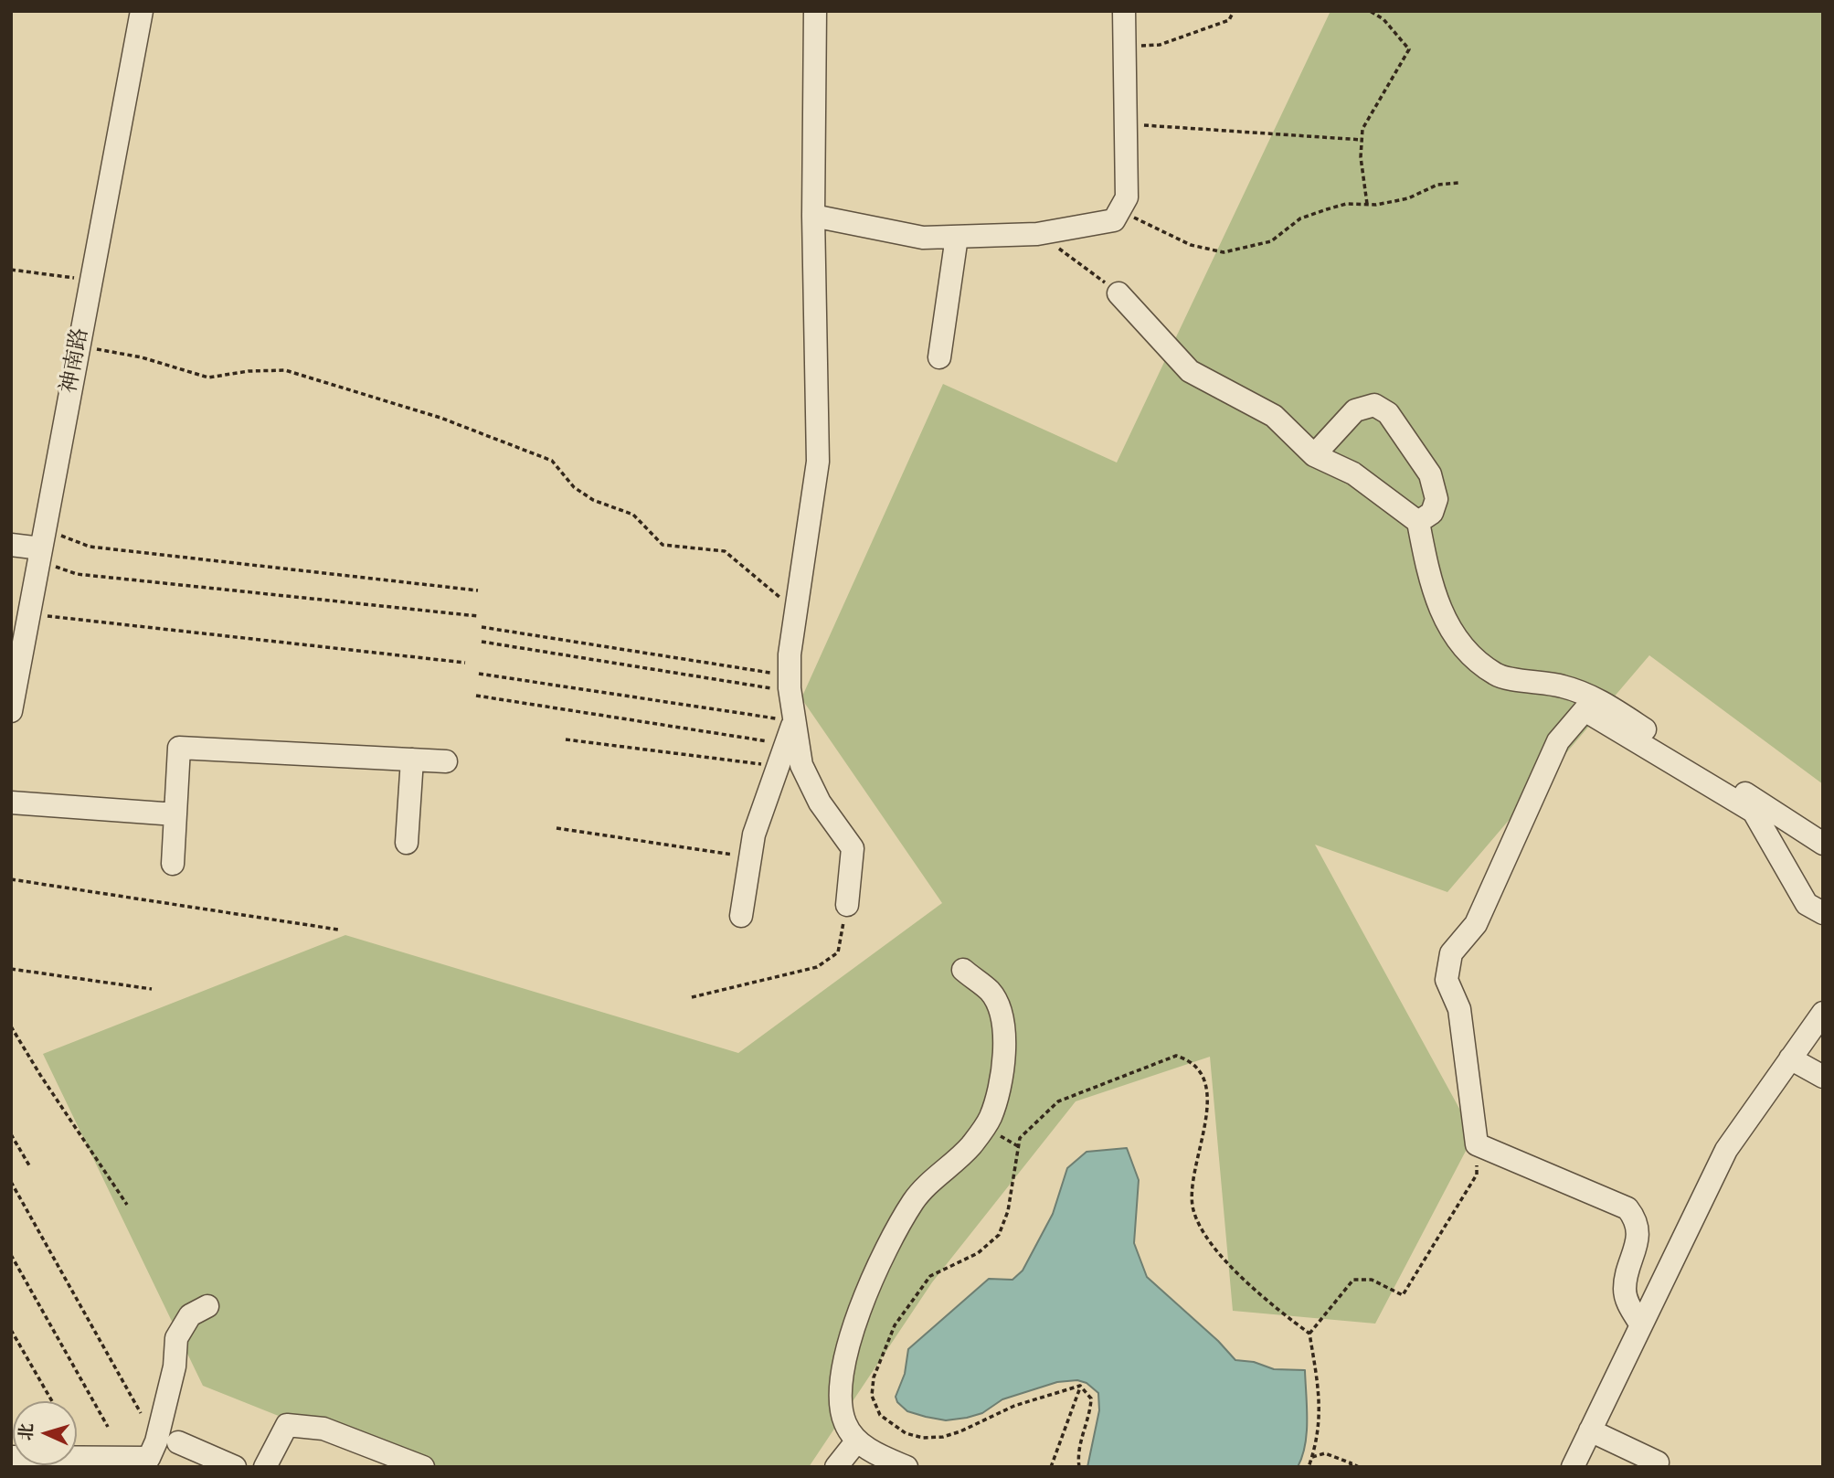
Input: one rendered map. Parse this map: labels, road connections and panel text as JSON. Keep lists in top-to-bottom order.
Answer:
{
  "streets": {
    "street": ["神南路"]
  },
  "north": "left"
}
